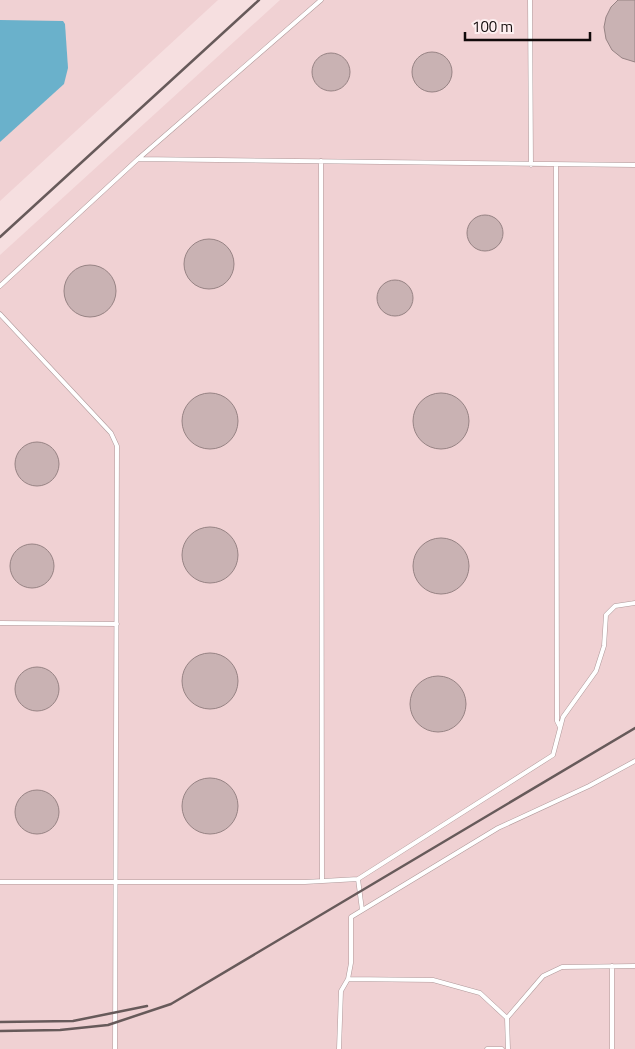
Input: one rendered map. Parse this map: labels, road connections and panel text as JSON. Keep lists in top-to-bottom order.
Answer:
{
  "scale_bar": "100 m"
}
